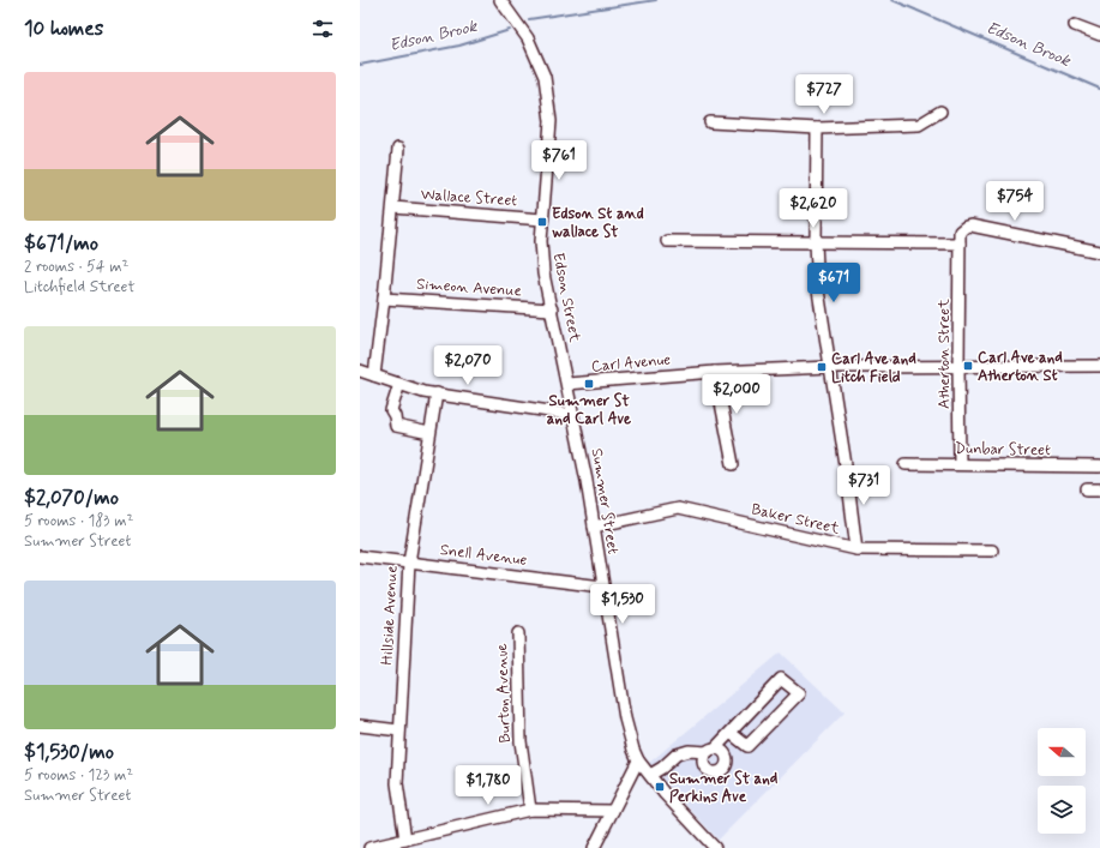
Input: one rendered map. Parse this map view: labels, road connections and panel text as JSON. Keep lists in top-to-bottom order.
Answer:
{
  "streets": {
    "street": [
      "Wallace Street",
      "Simeon Avenue",
      "Edson Street",
      "Atherton Street",
      "Carl Avenue",
      "Dunbar Street",
      "Summer Street",
      "Baker Street",
      "Snell Avenue",
      "Hillside Avenue",
      "Burton Avenue"
    ]
  },
  "crossings": [
    ["Wallace Street", "Edson Street"],
    ["Simeon Avenue", "Edson Street"],
    ["Edson Street", "Carl Avenue"],
    ["Edson Street", "Summer Street"],
    ["Atherton Street", "Carl Avenue"],
    ["Atherton Street", "Dunbar Street"],
    ["Carl Avenue", "Summer Street"],
    ["Summer Street", "Baker Street"],
    ["Summer Street", "Snell Avenue"],
    ["Snell Avenue", "Hillside Avenue"]
  ],
  "water": ["Edson Brook"],
  "places": {
    "transit": [
      "Edson St and wallace St",
      "Carl Ave and Atherton St",
      "Carl Ave and Litch Field",
      "Summer St and Carl Ave",
      "Summer St and Perkins Ave"
    ]
  },
  "north": "left",
  "page": {
    "heading": "10 homes",
    "list": [
      {
        "name": "$671/mo",
        "note": "2 rooms · 54 m² · Litchfield Street"
      },
      {
        "name": "$2,070/mo",
        "note": "5 rooms · 183 m² · Summer Street"
      },
      {
        "name": "$1,530/mo",
        "note": "5 rooms · 123 m² · Summer Street"
      }
    ],
    "price": [
      "$727",
      "$761",
      "$754",
      "$2,620",
      "$671",
      "$2,070",
      "$2,000",
      "$731",
      "$1,530",
      "$1,780"
    ]
  }
}
